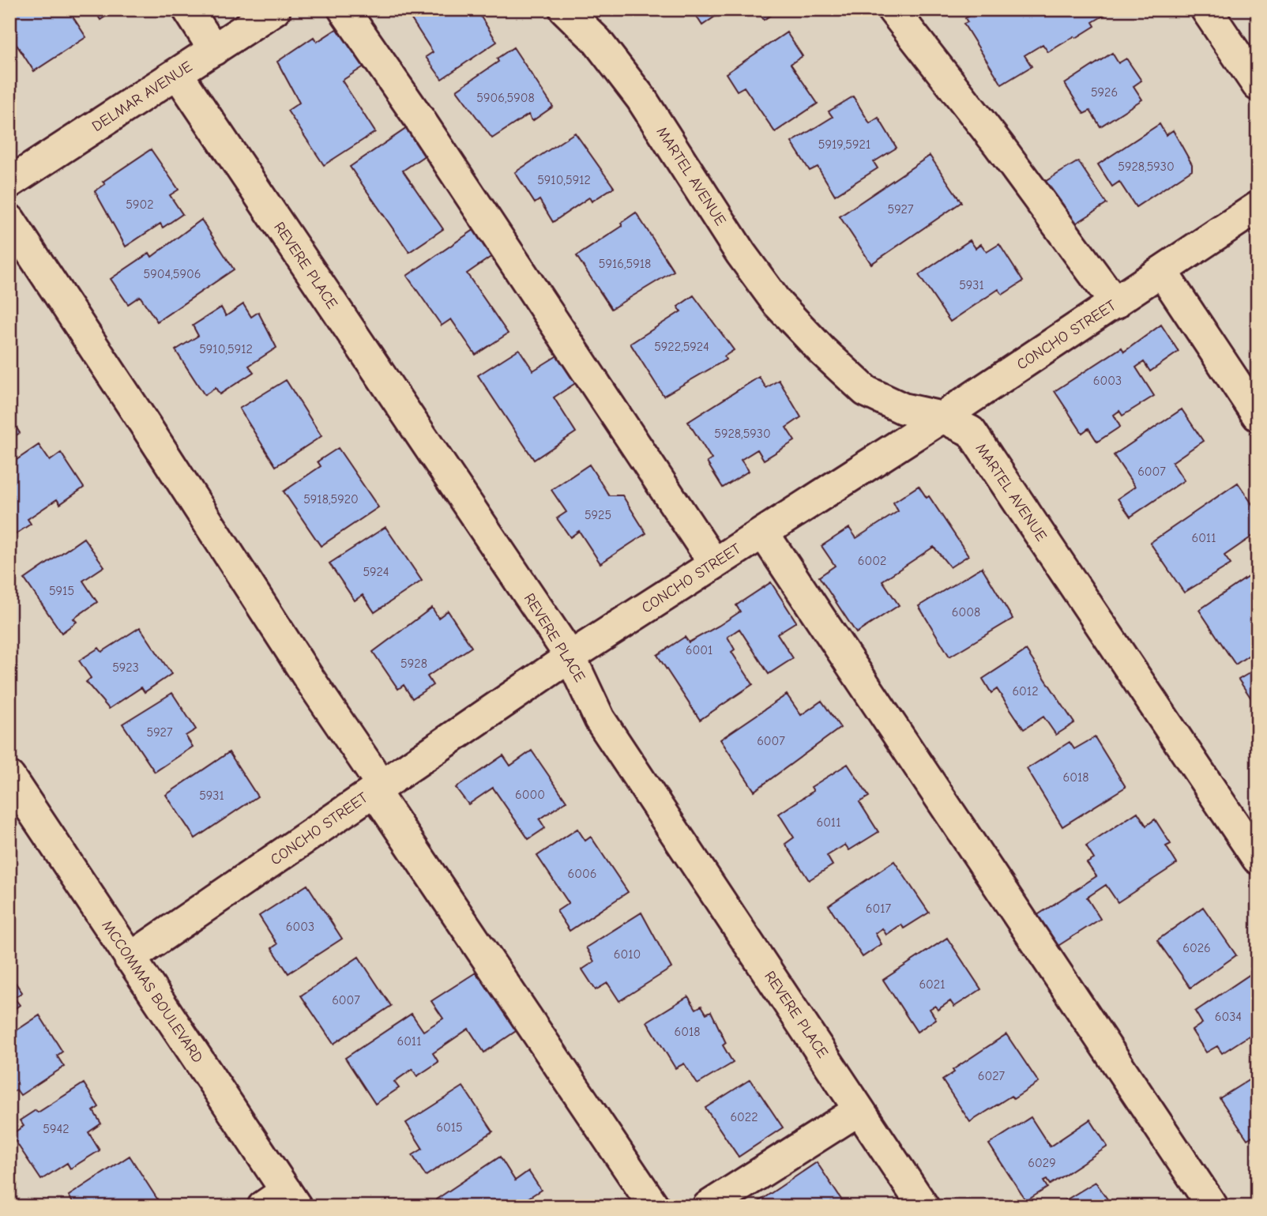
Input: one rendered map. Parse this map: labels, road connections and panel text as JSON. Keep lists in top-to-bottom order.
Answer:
{
  "streets": {
    "street": [
      "DELMAR AVENUE",
      "MARTEL AVENUE",
      "REVERE PLACE",
      "CONCHO STREET",
      "MCCOMMAS BOULEVARD"
    ]
  },
  "crossings": [
    ["DELMAR AVENUE", "REVERE PLACE"],
    ["MARTEL AVENUE", "CONCHO STREET"],
    ["REVERE PLACE", "CONCHO STREET"],
    ["CONCHO STREET", "MCCOMMAS BOULEVARD"]
  ],
  "house_numbers": [
    "5926",
    "5906,5908",
    "5919,5921",
    "5928,5930",
    "5910,5912",
    "5902",
    "5927",
    "5916,5918",
    "5904,5906",
    "5931",
    "5922,5924",
    "5910,5912",
    "6003",
    "5928,5930",
    "6007",
    "5918,5920",
    "5925",
    "6011",
    "6002",
    "5924",
    "5915",
    "6008",
    "6001",
    "5928",
    "5923",
    "6012",
    "5927",
    "6007",
    "6018",
    "6000",
    "5931",
    "6011",
    "6006",
    "6017",
    "6003",
    "6026",
    "6010",
    "6021",
    "6007",
    "6034",
    "6018",
    "6011",
    "6027",
    "6022",
    "6015",
    "5942",
    "6029"
  ]
}
